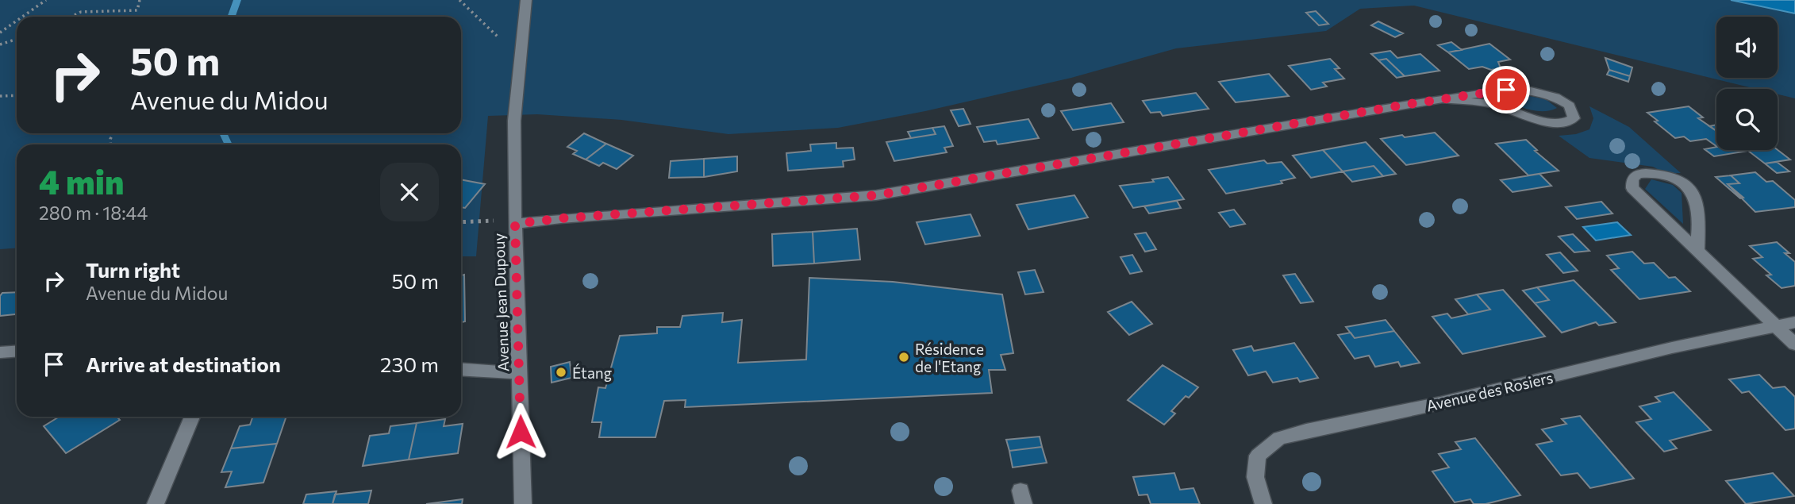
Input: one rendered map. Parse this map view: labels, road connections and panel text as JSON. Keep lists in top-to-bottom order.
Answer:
{
  "streets": {
    "street": ["Avenue Jean Dupouy", "Avenue des Rosiers"]
  },
  "places": ["Résidence de l'Etang", "Étang"],
  "page": {
    "turn": ["50 m", "Avenue du Midou"],
    "heading": ["4 min", "280 m · 18:44"],
    "list": [
      {
        "name": "Turn right",
        "note": "Avenue du Midou",
        "value": "50 m"
      },
      {
        "name": "Arrive at destination",
        "value": "230 m"
      }
    ]
  }
}
